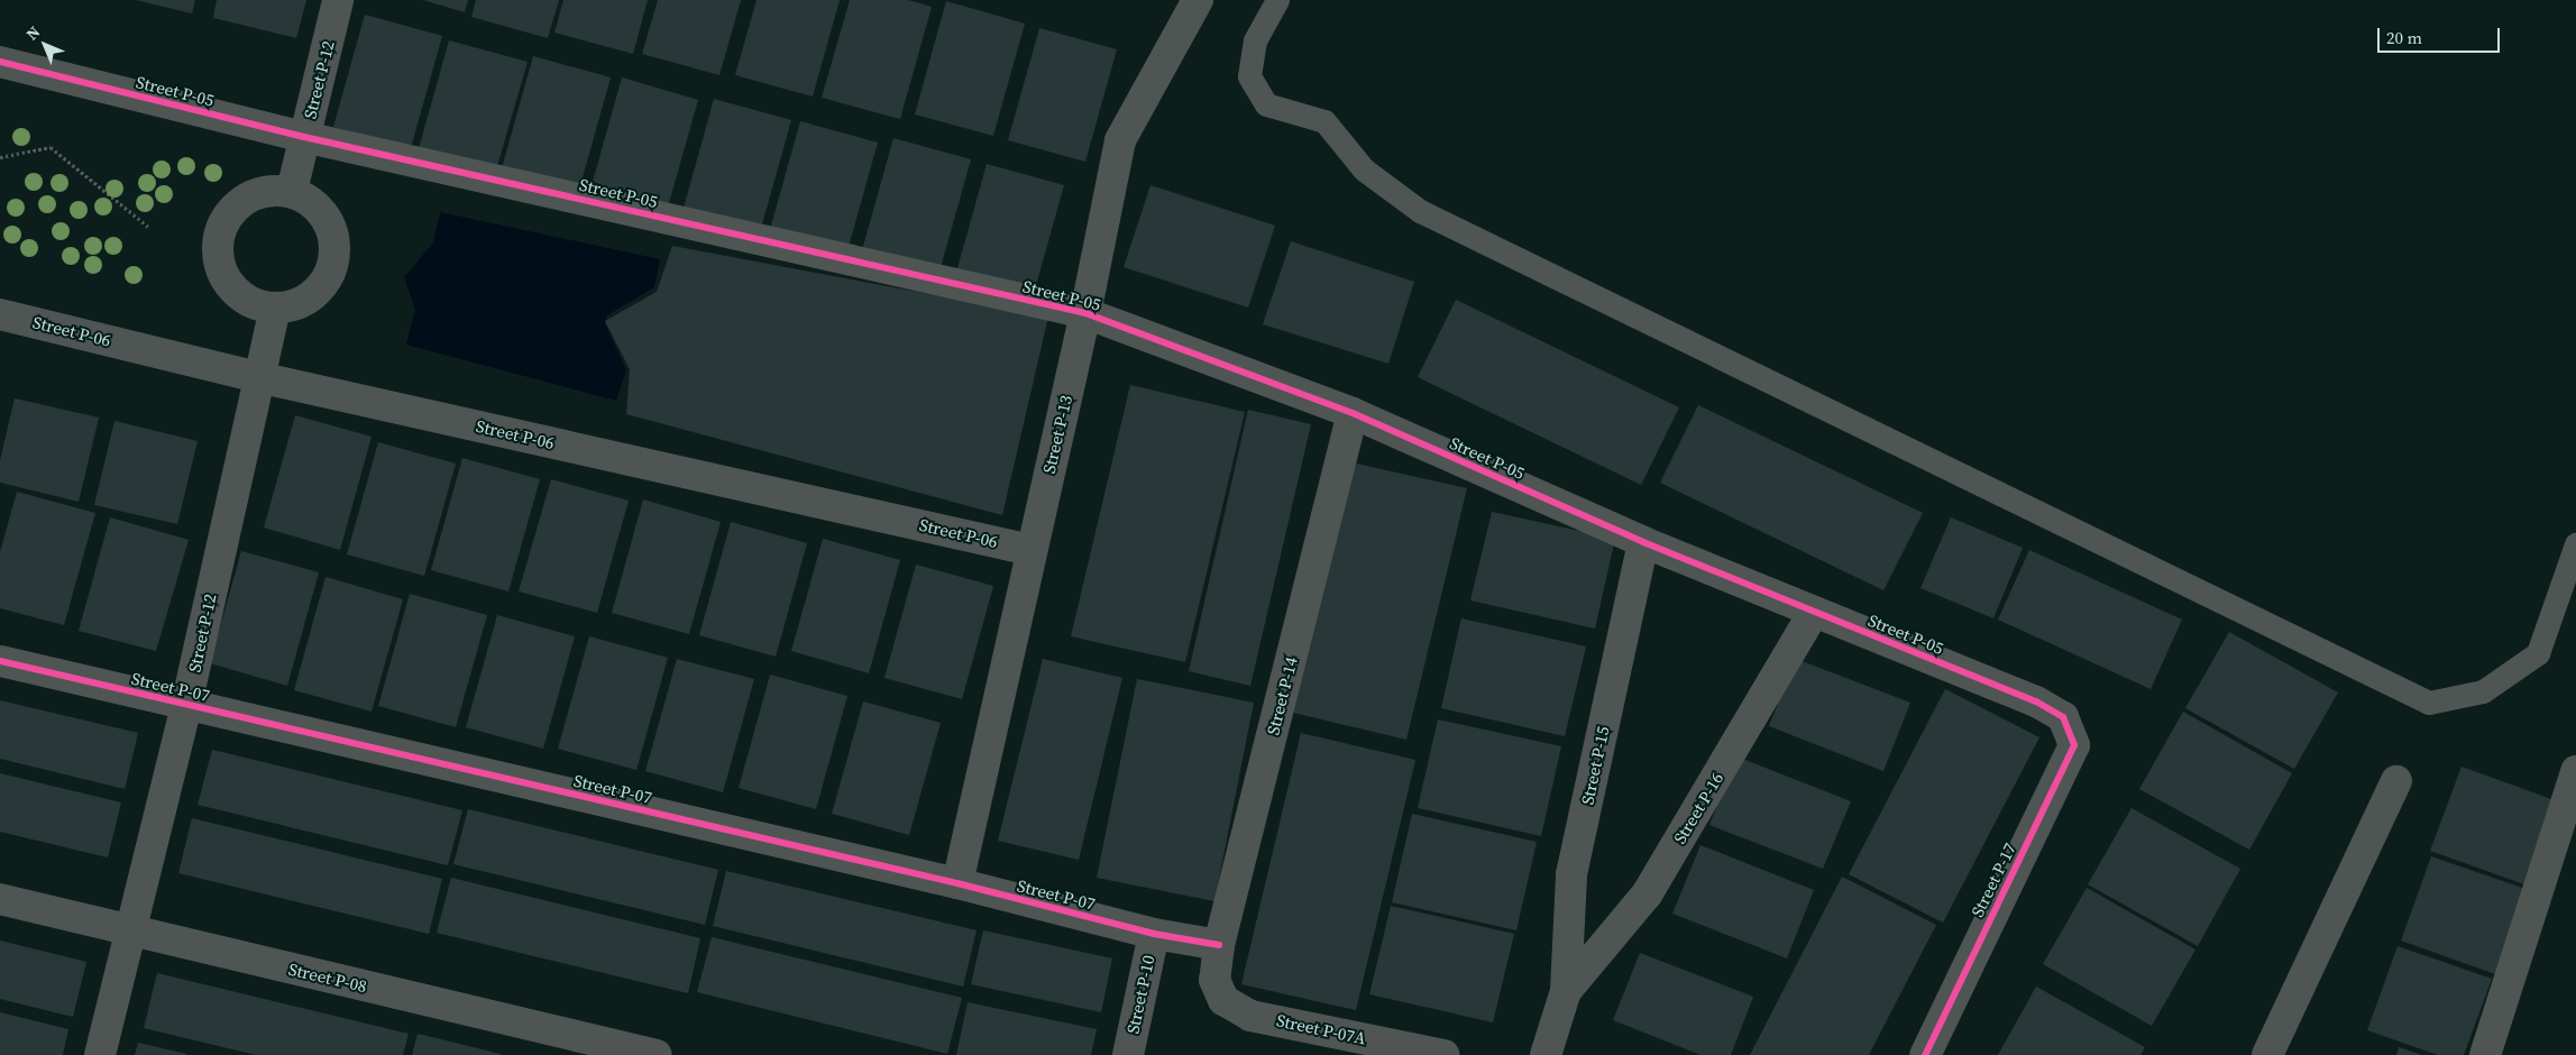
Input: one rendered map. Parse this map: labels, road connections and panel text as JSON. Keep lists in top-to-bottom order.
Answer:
{
  "streets": {
    "street": [
      "Street P-12",
      "Street P-05",
      "Street P-06",
      "Street P-13",
      "Street P-07",
      "Street P-14",
      "Street P-15",
      "Street P-16",
      "Street P-17",
      "Street P-08",
      "Street P-10",
      "Street P-07A"
    ]
  },
  "crossings": [
    ["Street P-12", "Street P-05"],
    ["Street P-12", "Street P-06"],
    ["Street P-12", "Street P-07"],
    ["Street P-12", "Street P-08"],
    ["Street P-05", "Street P-13"],
    ["Street P-05", "Street P-14"],
    ["Street P-05", "Street P-15"],
    ["Street P-05", "Street P-16"],
    ["Street P-05", "Street P-17"],
    ["Street P-06", "Street P-13"],
    ["Street P-13", "Street P-07"],
    ["Street P-07", "Street P-14"],
    ["Street P-07", "Street P-10"],
    ["Street P-14", "Street P-07A"],
    ["Street P-15", "Street P-16"]
  ],
  "scale_bar": "20 m",
  "north": "top left"
}
